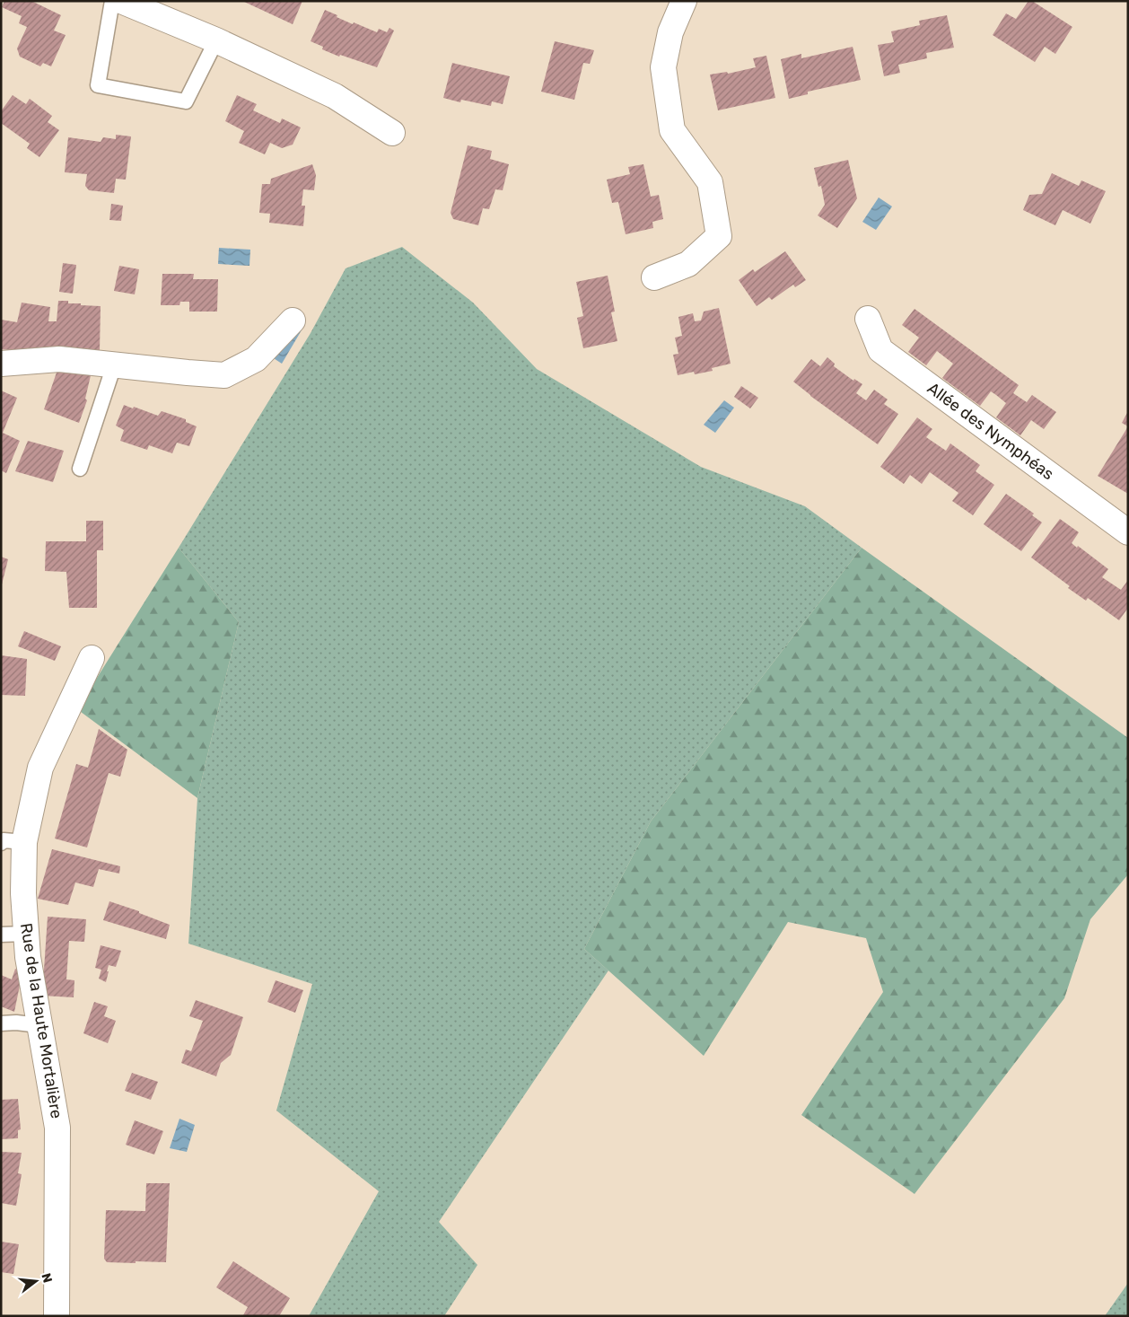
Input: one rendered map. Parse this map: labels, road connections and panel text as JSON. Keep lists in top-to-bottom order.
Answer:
{
  "streets": {
    "street": ["Allée des Nymphéas", "Rue de la Haute Mortalière"]
  },
  "north": "right"
}
